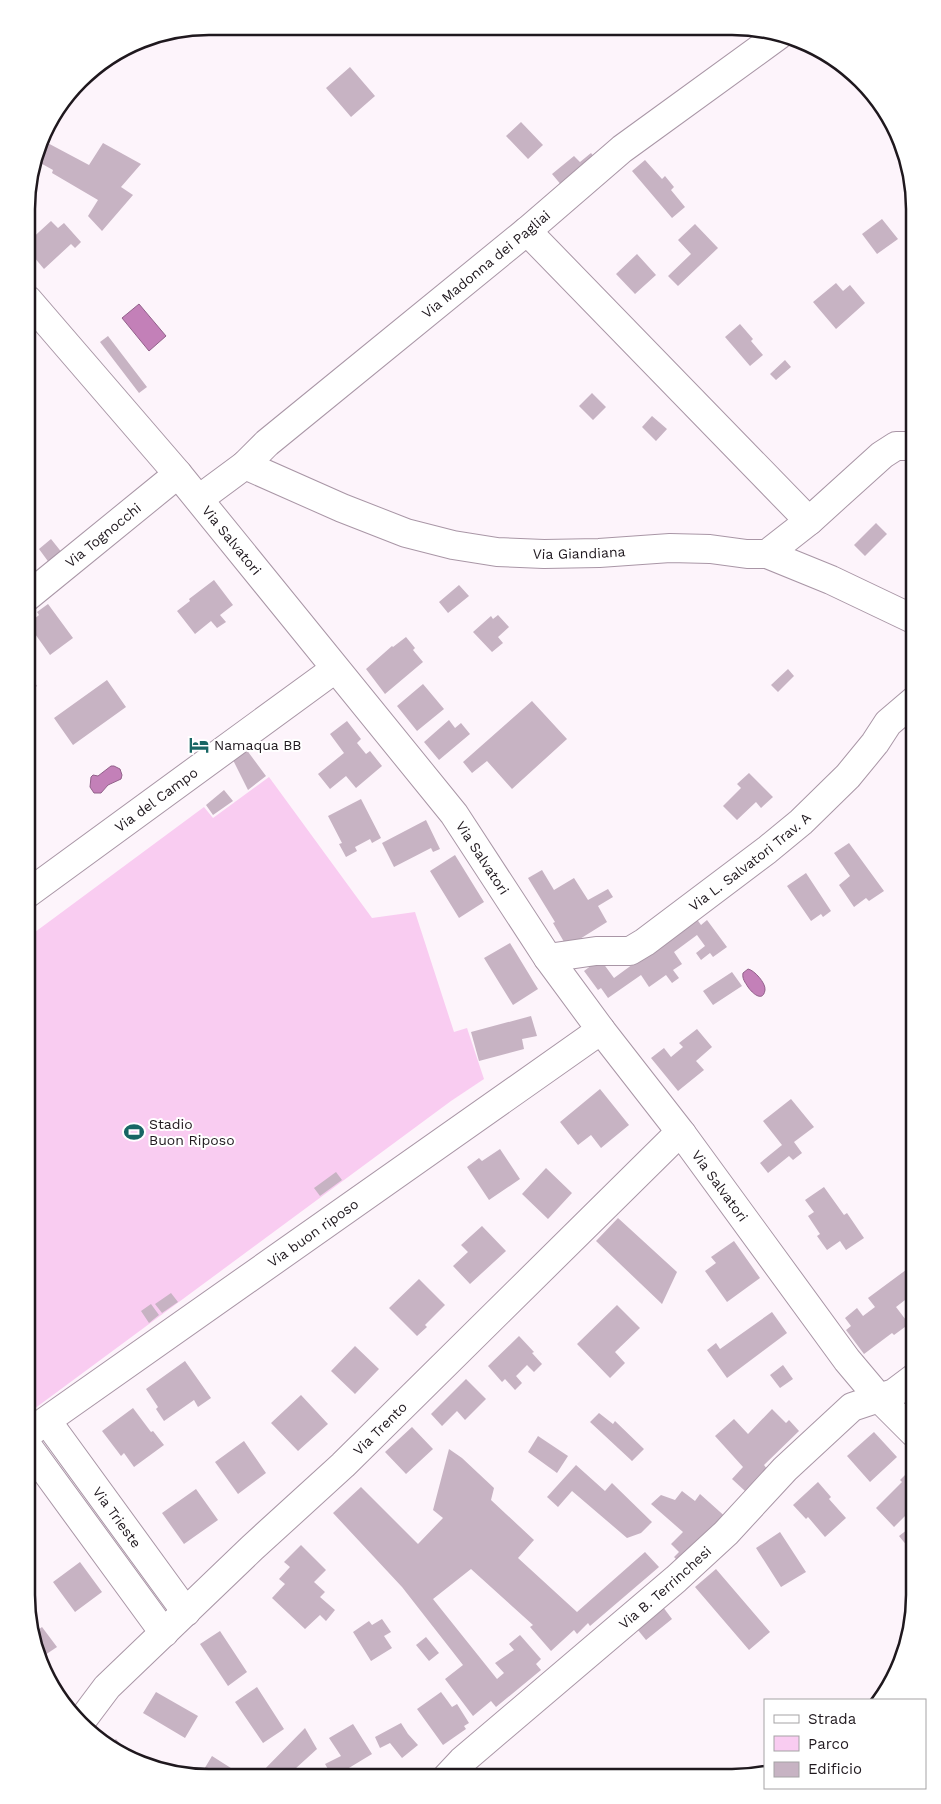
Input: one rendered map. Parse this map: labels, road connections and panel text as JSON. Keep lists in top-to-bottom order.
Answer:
{
  "streets": {
    "street": [
      "Via Madonna dei Pagliai",
      "Via Tognocchi",
      "Via Salvatori",
      "Via Giandiana",
      "Via del Campo",
      "Via L. Salvatori Trav. A",
      "Via buon riposo",
      "Via Trento",
      "Via Trieste",
      "Via B. Terrinchesi"
    ]
  },
  "crossings": [
    ["Via Madonna dei Pagliai", "Via Salvatori"],
    ["Via Madonna dei Pagliai", "Via Giandiana"],
    ["Via Tognocchi", "Via Salvatori"],
    ["Via Salvatori", "Via del Campo"],
    ["Via Salvatori", "Via L. Salvatori Trav. A"],
    ["Via Salvatori", "Via buon riposo"],
    ["Via Salvatori", "Via Trento"],
    ["Via Salvatori", "Via B. Terrinchesi"],
    ["Via buon riposo", "Via Trieste"],
    ["Via Trento", "Via Trieste"]
  ],
  "places": {
    "hotel": ["Namaqua BB"],
    "sports": ["Stadio Buon Riposo"]
  },
  "legend": ["Strada", "Parco", "Edificio"]
}
